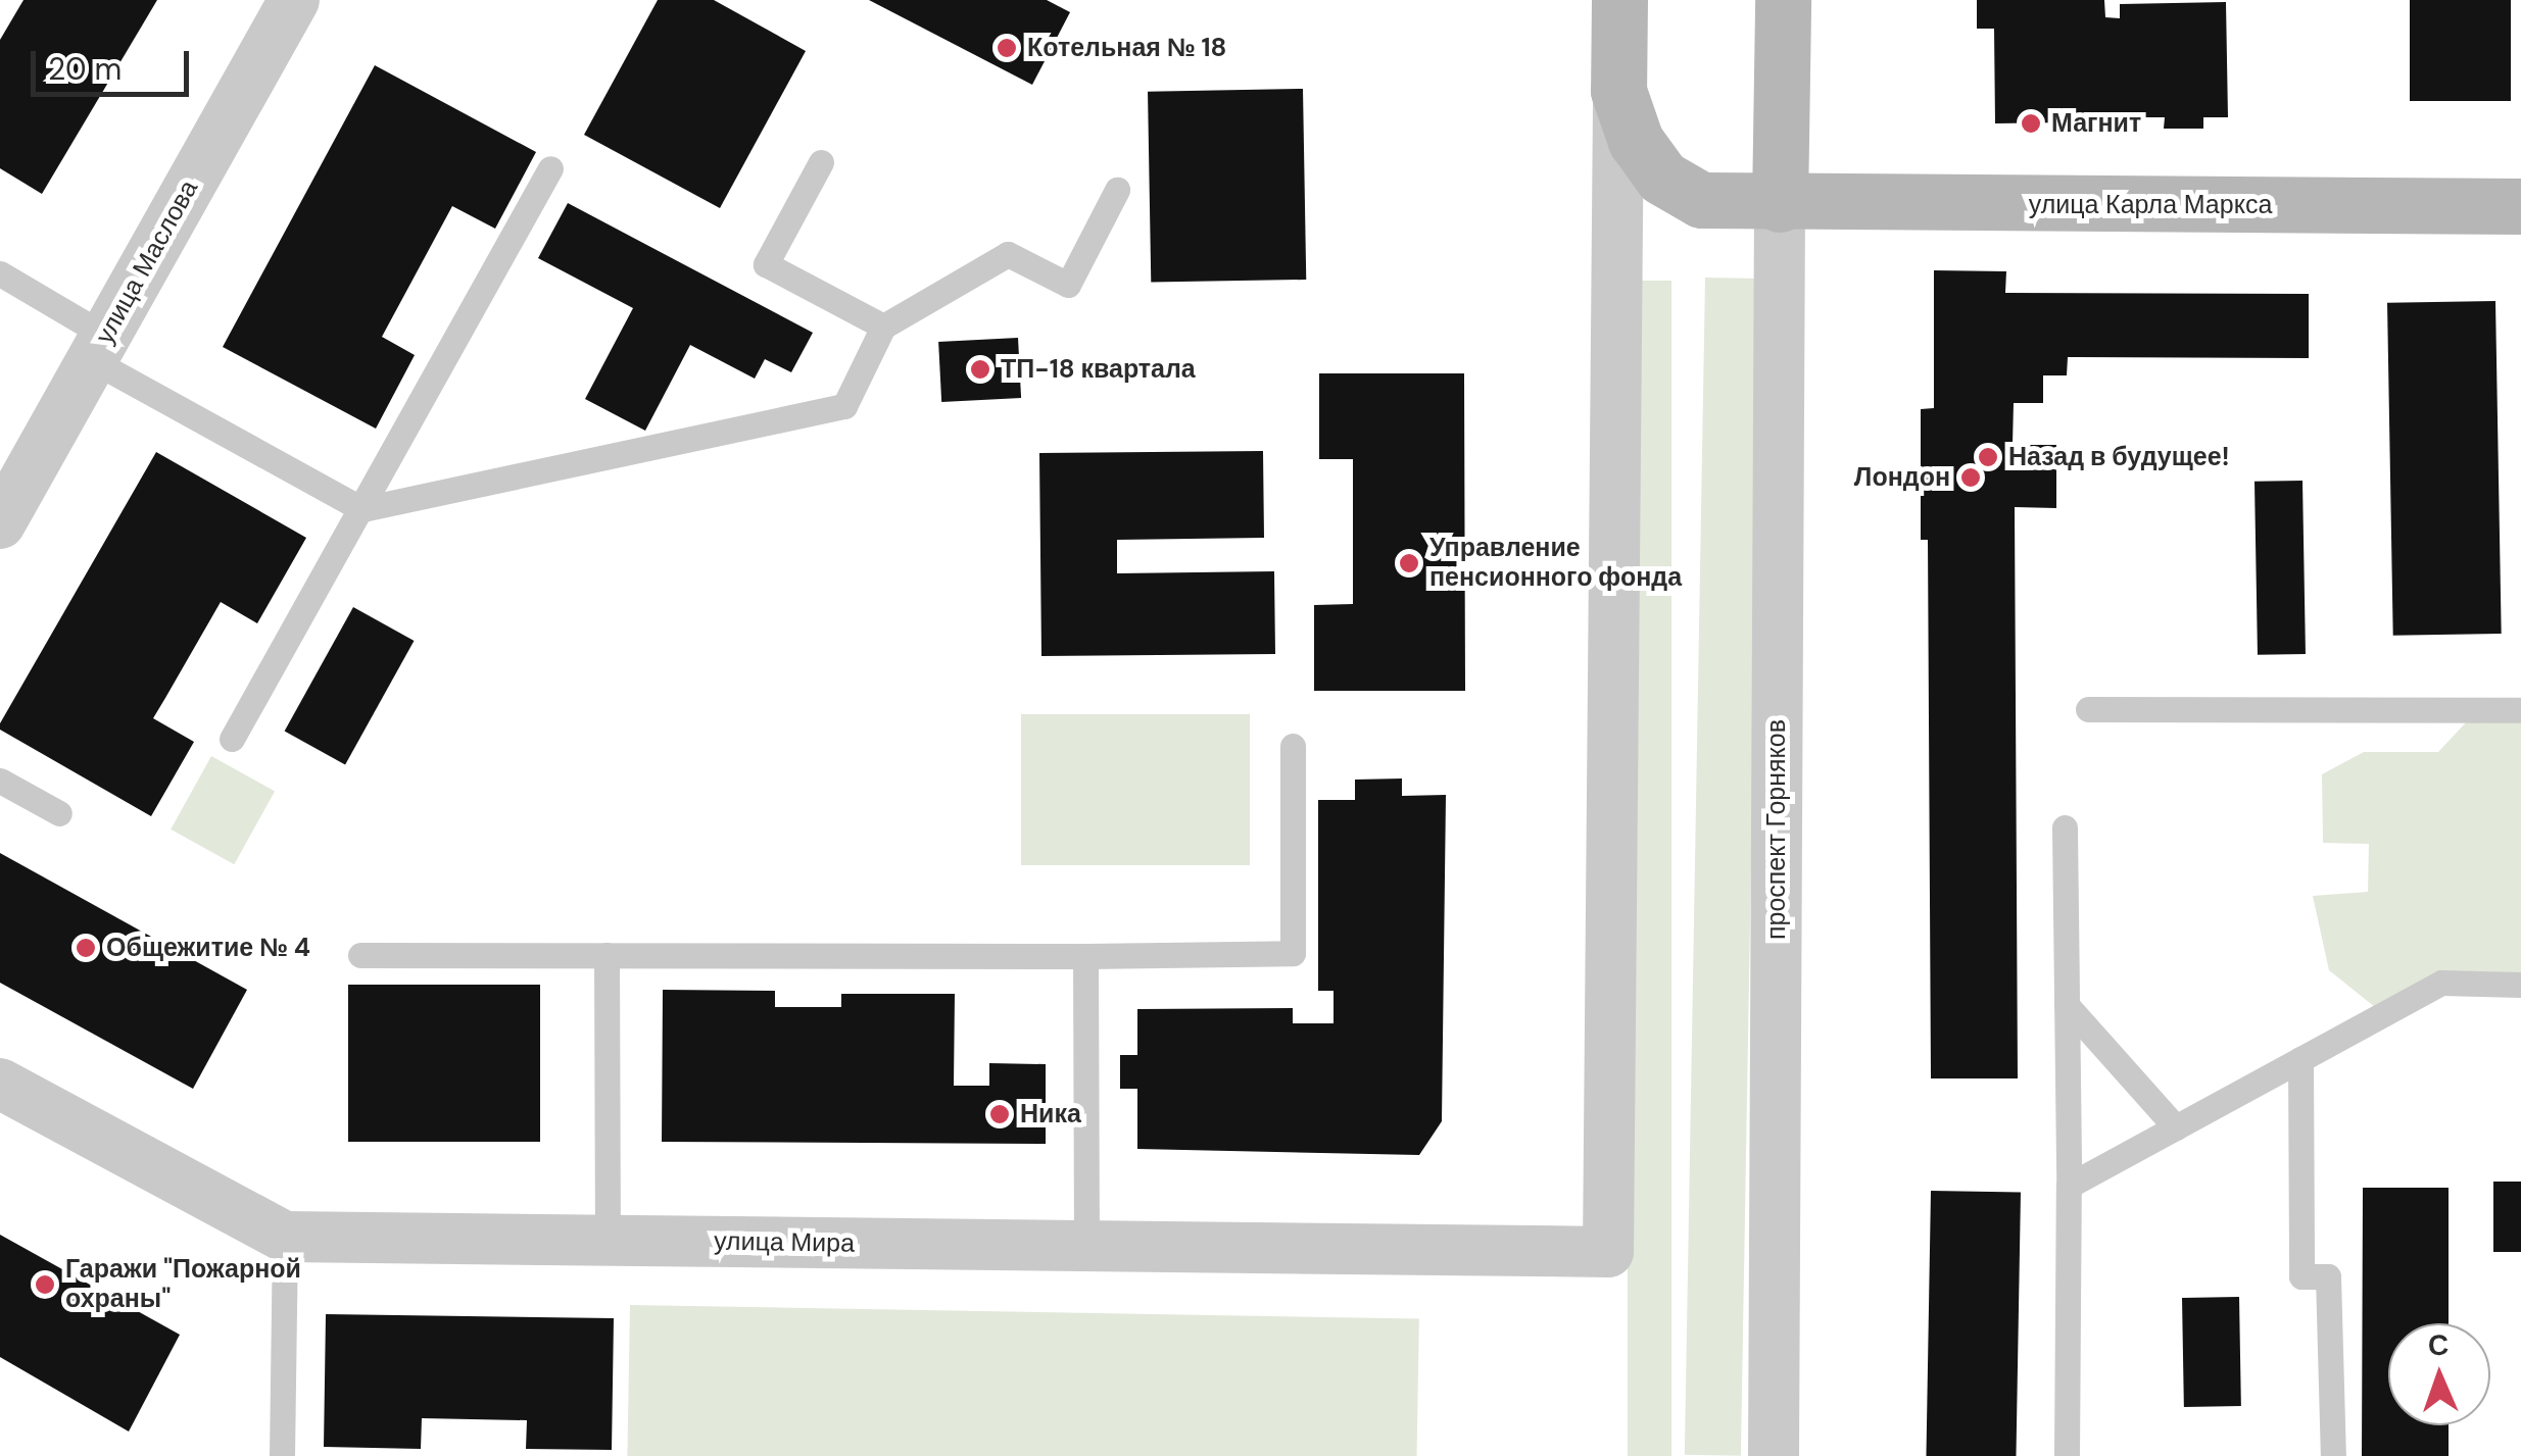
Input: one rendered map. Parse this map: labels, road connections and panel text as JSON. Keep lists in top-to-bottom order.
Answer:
{
  "streets": {
    "main road": ["улица Карла Маркса", "проспект Горняков"],
    "street": ["улица Маслова", "улица Мира"]
  },
  "crossings": [
    ["улица Карла Маркса", "проспект Горняков"]
  ],
  "places": [
    "Котельная № 18",
    "Магнит",
    "ТП-18 квартала",
    "Назад в будущее!",
    "Лондон",
    "Управление пенсионного фонда",
    "Общежитие № 4",
    "Ника",
    "Гаражи \"Пожарной охраны\""
  ],
  "scale_bar": "20 m",
  "north": "top"
}
